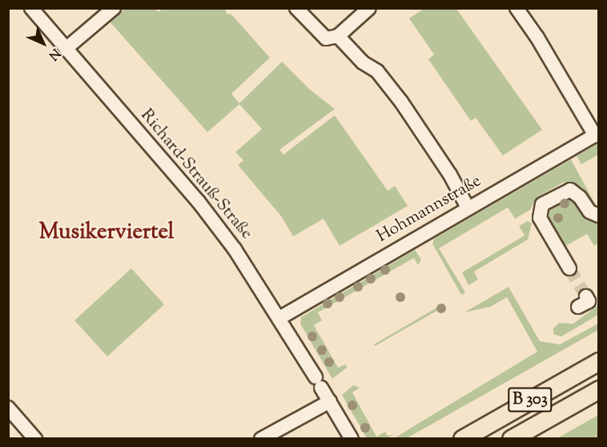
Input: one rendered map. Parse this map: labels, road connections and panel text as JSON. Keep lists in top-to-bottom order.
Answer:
{
  "streets": {
    "main road": ["B 303"],
    "street": ["Richard-Strauß-Straße", "Hohmannstraße"]
  },
  "crossings": [
    ["Richard-Strauß-Straße", "Hohmannstraße"]
  ],
  "districts": ["Musikerviertel"],
  "north": "bottom right"
}
